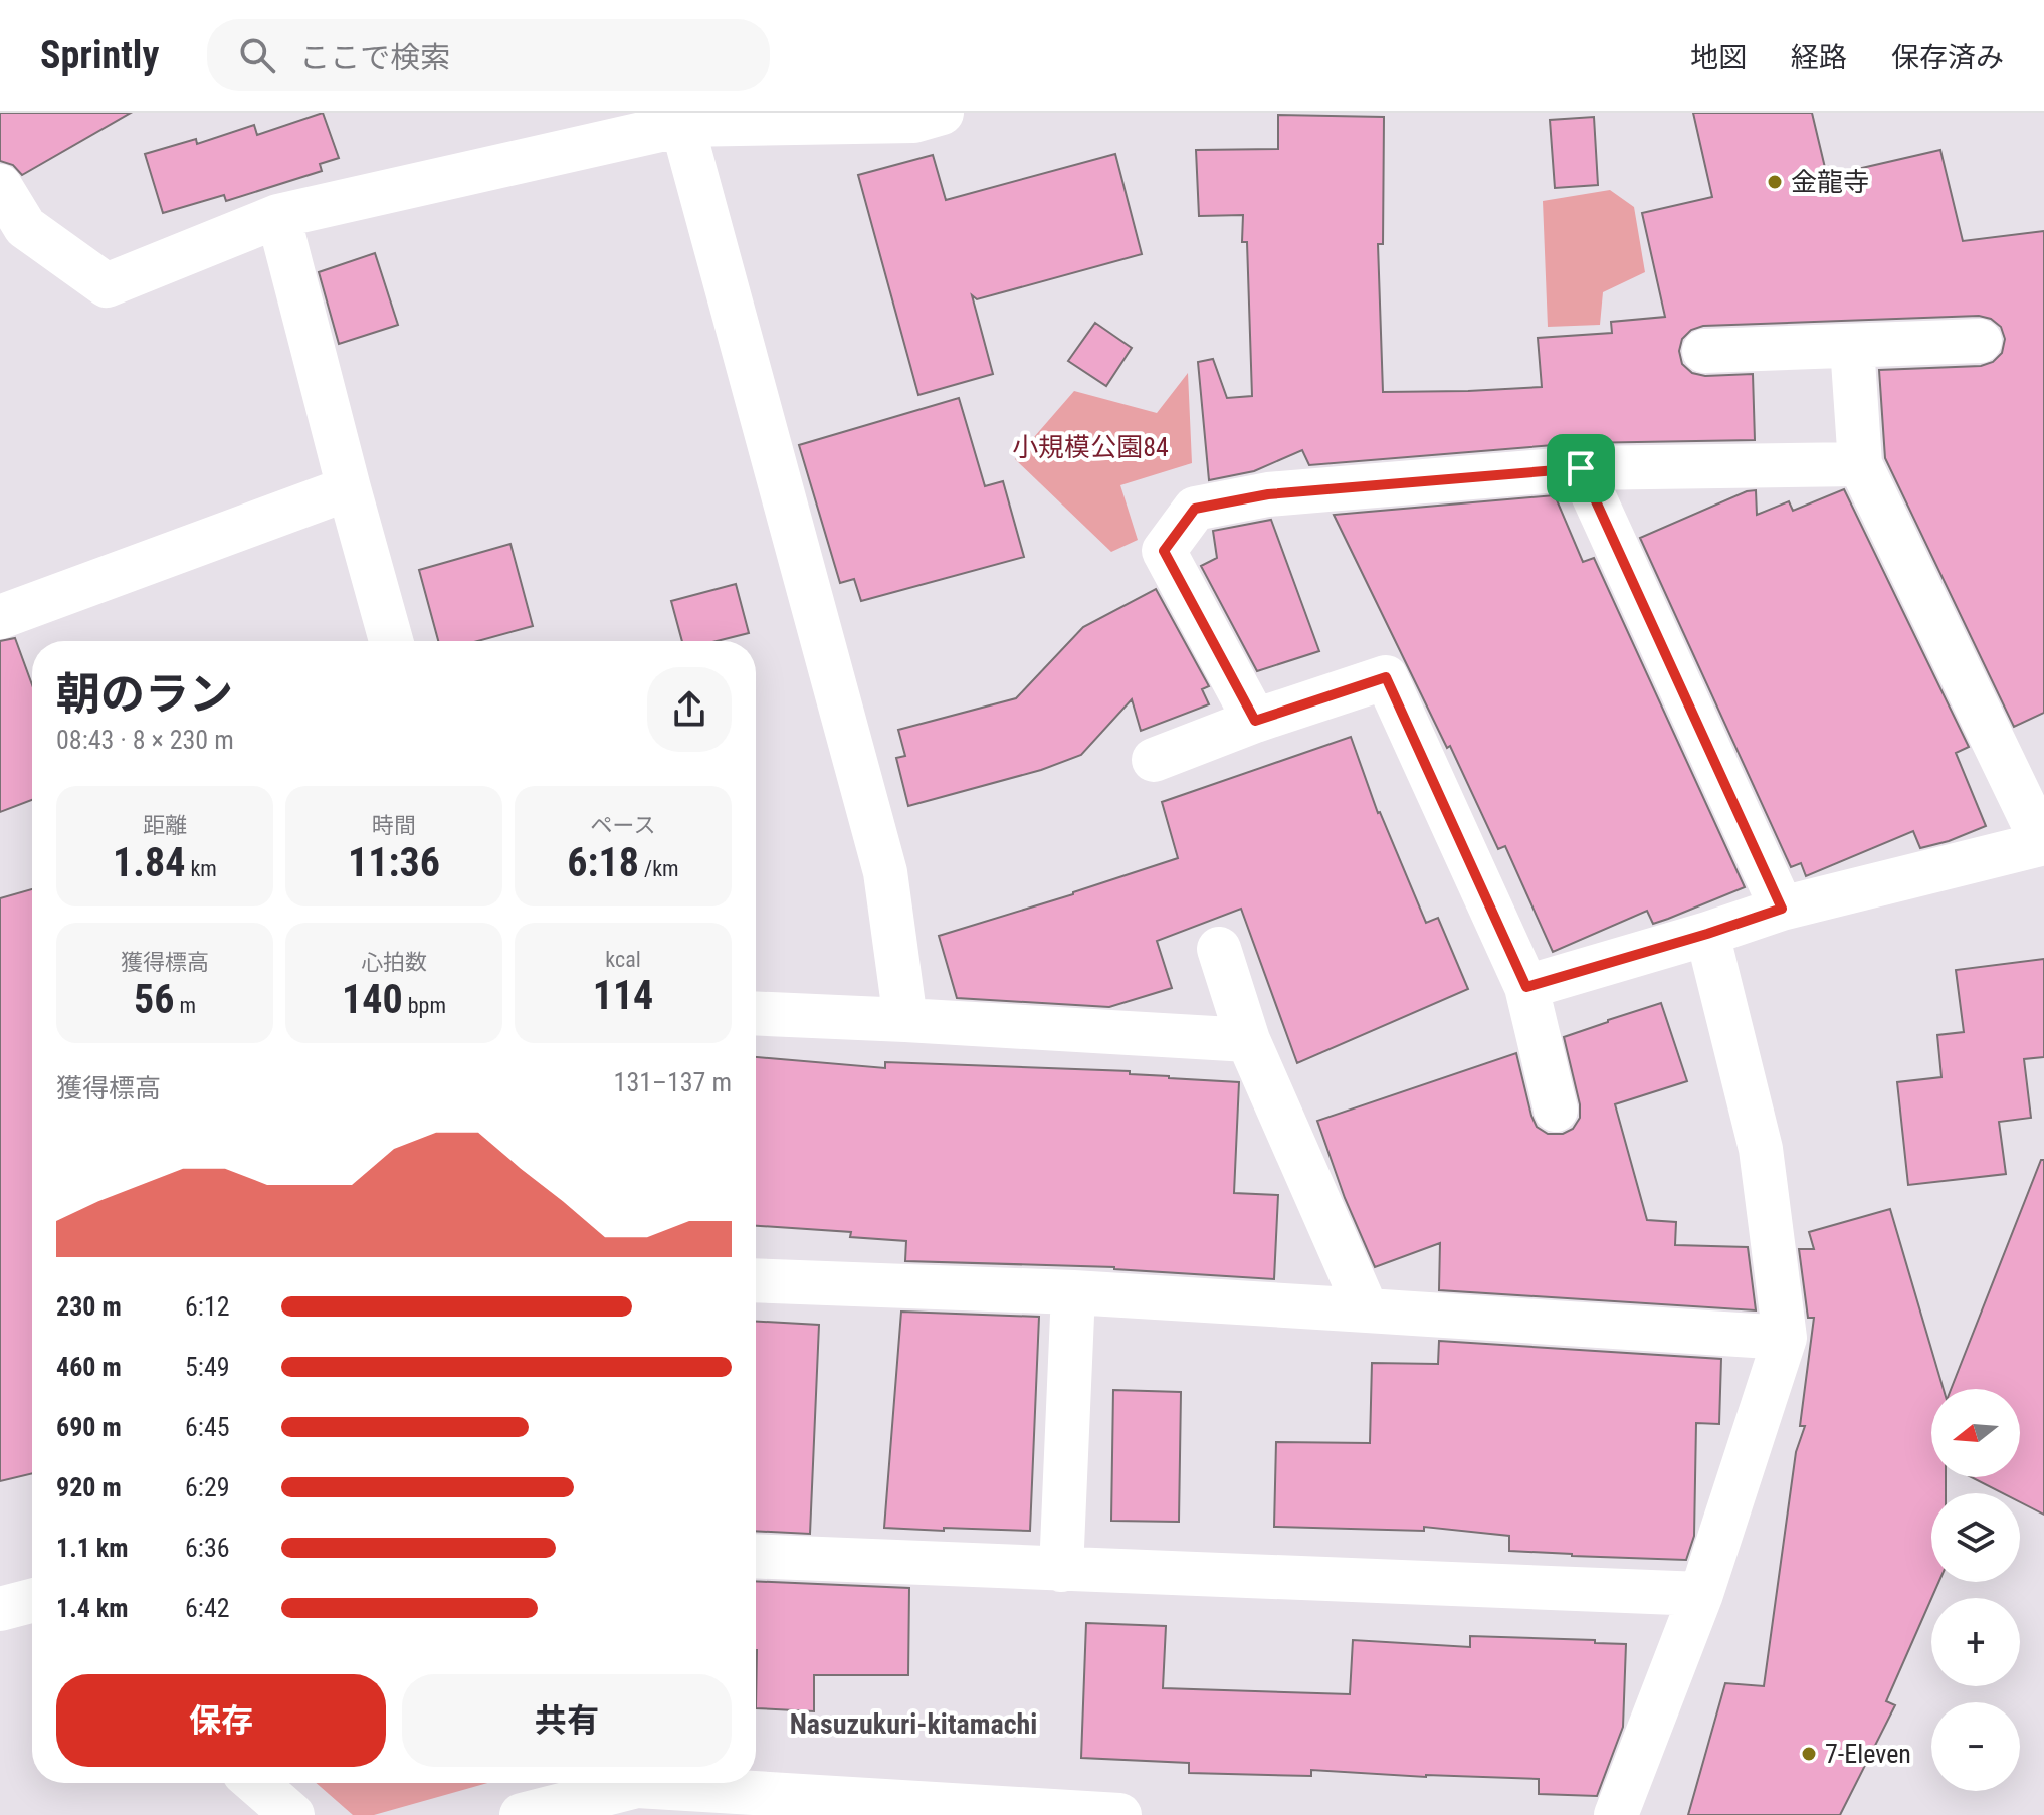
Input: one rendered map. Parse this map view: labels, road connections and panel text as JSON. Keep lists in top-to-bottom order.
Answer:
{
  "districts": ["Nasuzukuri-kitamachi"],
  "parks": ["小規模公園84"],
  "places": ["金龍寺", "7-Eleven"],
  "north": "left",
  "page": {
    "header": "Sprintly",
    "search": "ここで検索",
    "nav": ["地図", "経路", "保存済み"],
    "heading": ["朝のラン", "08:43 · 8 × 230 m"],
    "stats": [
      ["距離", "1.84 km"],
      ["時間", "11:36"],
      ["ペース", "6:18 /km"],
      ["獲得標高", "56 m"],
      ["心拍数", "140 bpm"],
      ["kcal", "114"]
    ],
    "chart": ["獲得標高", "131–137 m"],
    "list": [
      {
        "name": "230 m",
        "note": "6:12"
      },
      {
        "name": "460 m",
        "note": "5:49"
      },
      {
        "name": "690 m",
        "note": "6:45"
      },
      {
        "name": "920 m",
        "note": "6:29"
      },
      {
        "name": "1.1 km",
        "note": "6:36"
      },
      {
        "name": "1.4 km",
        "note": "6:42"
      }
    ],
    "map_buttons": ["+", "−"],
    "buttons": ["保存", "共有"]
  }
}
